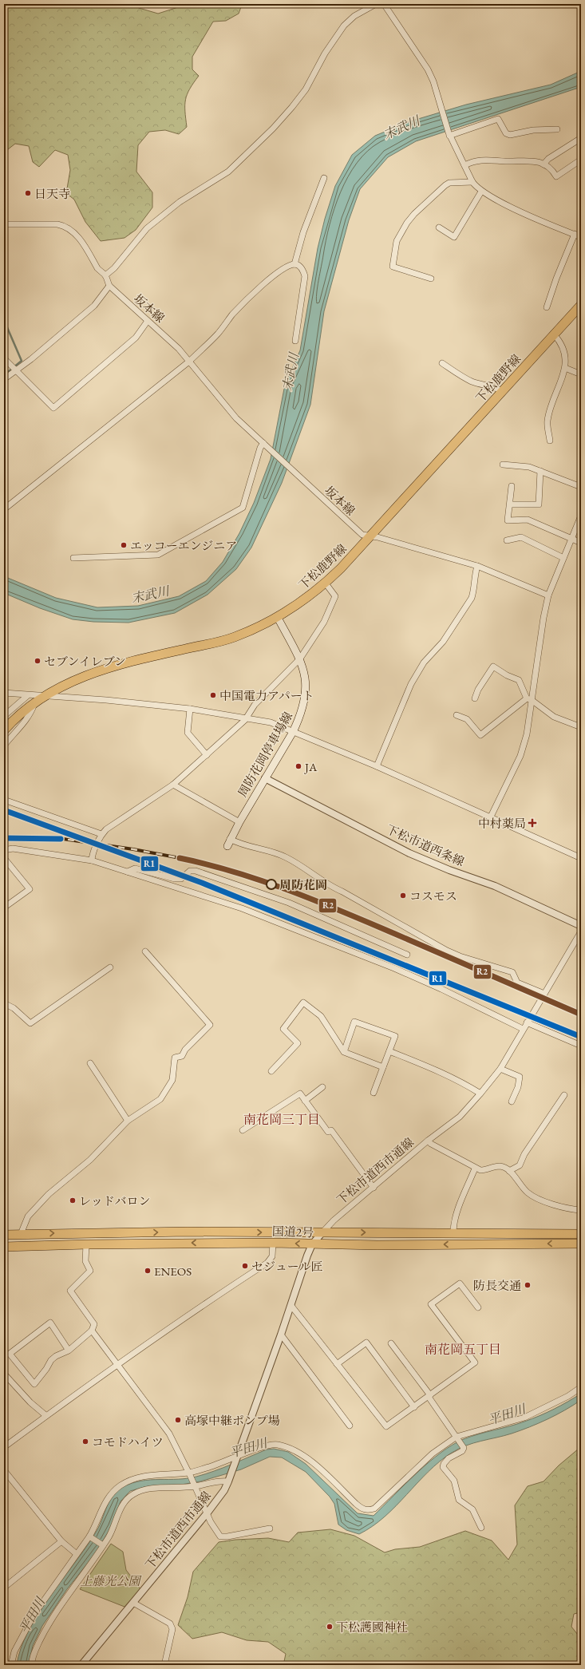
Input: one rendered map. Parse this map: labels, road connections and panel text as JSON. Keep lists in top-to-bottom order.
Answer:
{
  "streets": {
    "main road": ["下松鹿野線", "周防花岡停車場線", "国道2号"],
    "street": ["坂本線", "下松市道西条線", "下松市道西市通線"]
  },
  "crossings": [
    ["坂本線", "下松鹿野線"],
    ["下松鹿野線", "周防花岡停車場線"],
    ["周防花岡停車場線", "下松市道西条線"],
    ["下松市道西市通線", "国道2号"]
  ],
  "districts": ["南花岡三丁目", "南花岡五丁目"],
  "water": ["末武川", "平田川"],
  "parks": ["上藤光公園"],
  "places": {
    "other": [
      "日天寺",
      "エッコーエンジニア",
      "セブンイレブン",
      "中国電力アパート",
      "JA",
      "周防花岡",
      "コスモス",
      "レッドバロン",
      "セジュール匠",
      "ENEOS",
      "防長交通",
      "高塚中継ポンプ場",
      "コモドハイツ",
      "下松護國神社"
    ],
    "health": ["中村薬局"]
  },
  "lines": ["transit line R1", "transit line R2"]
}
